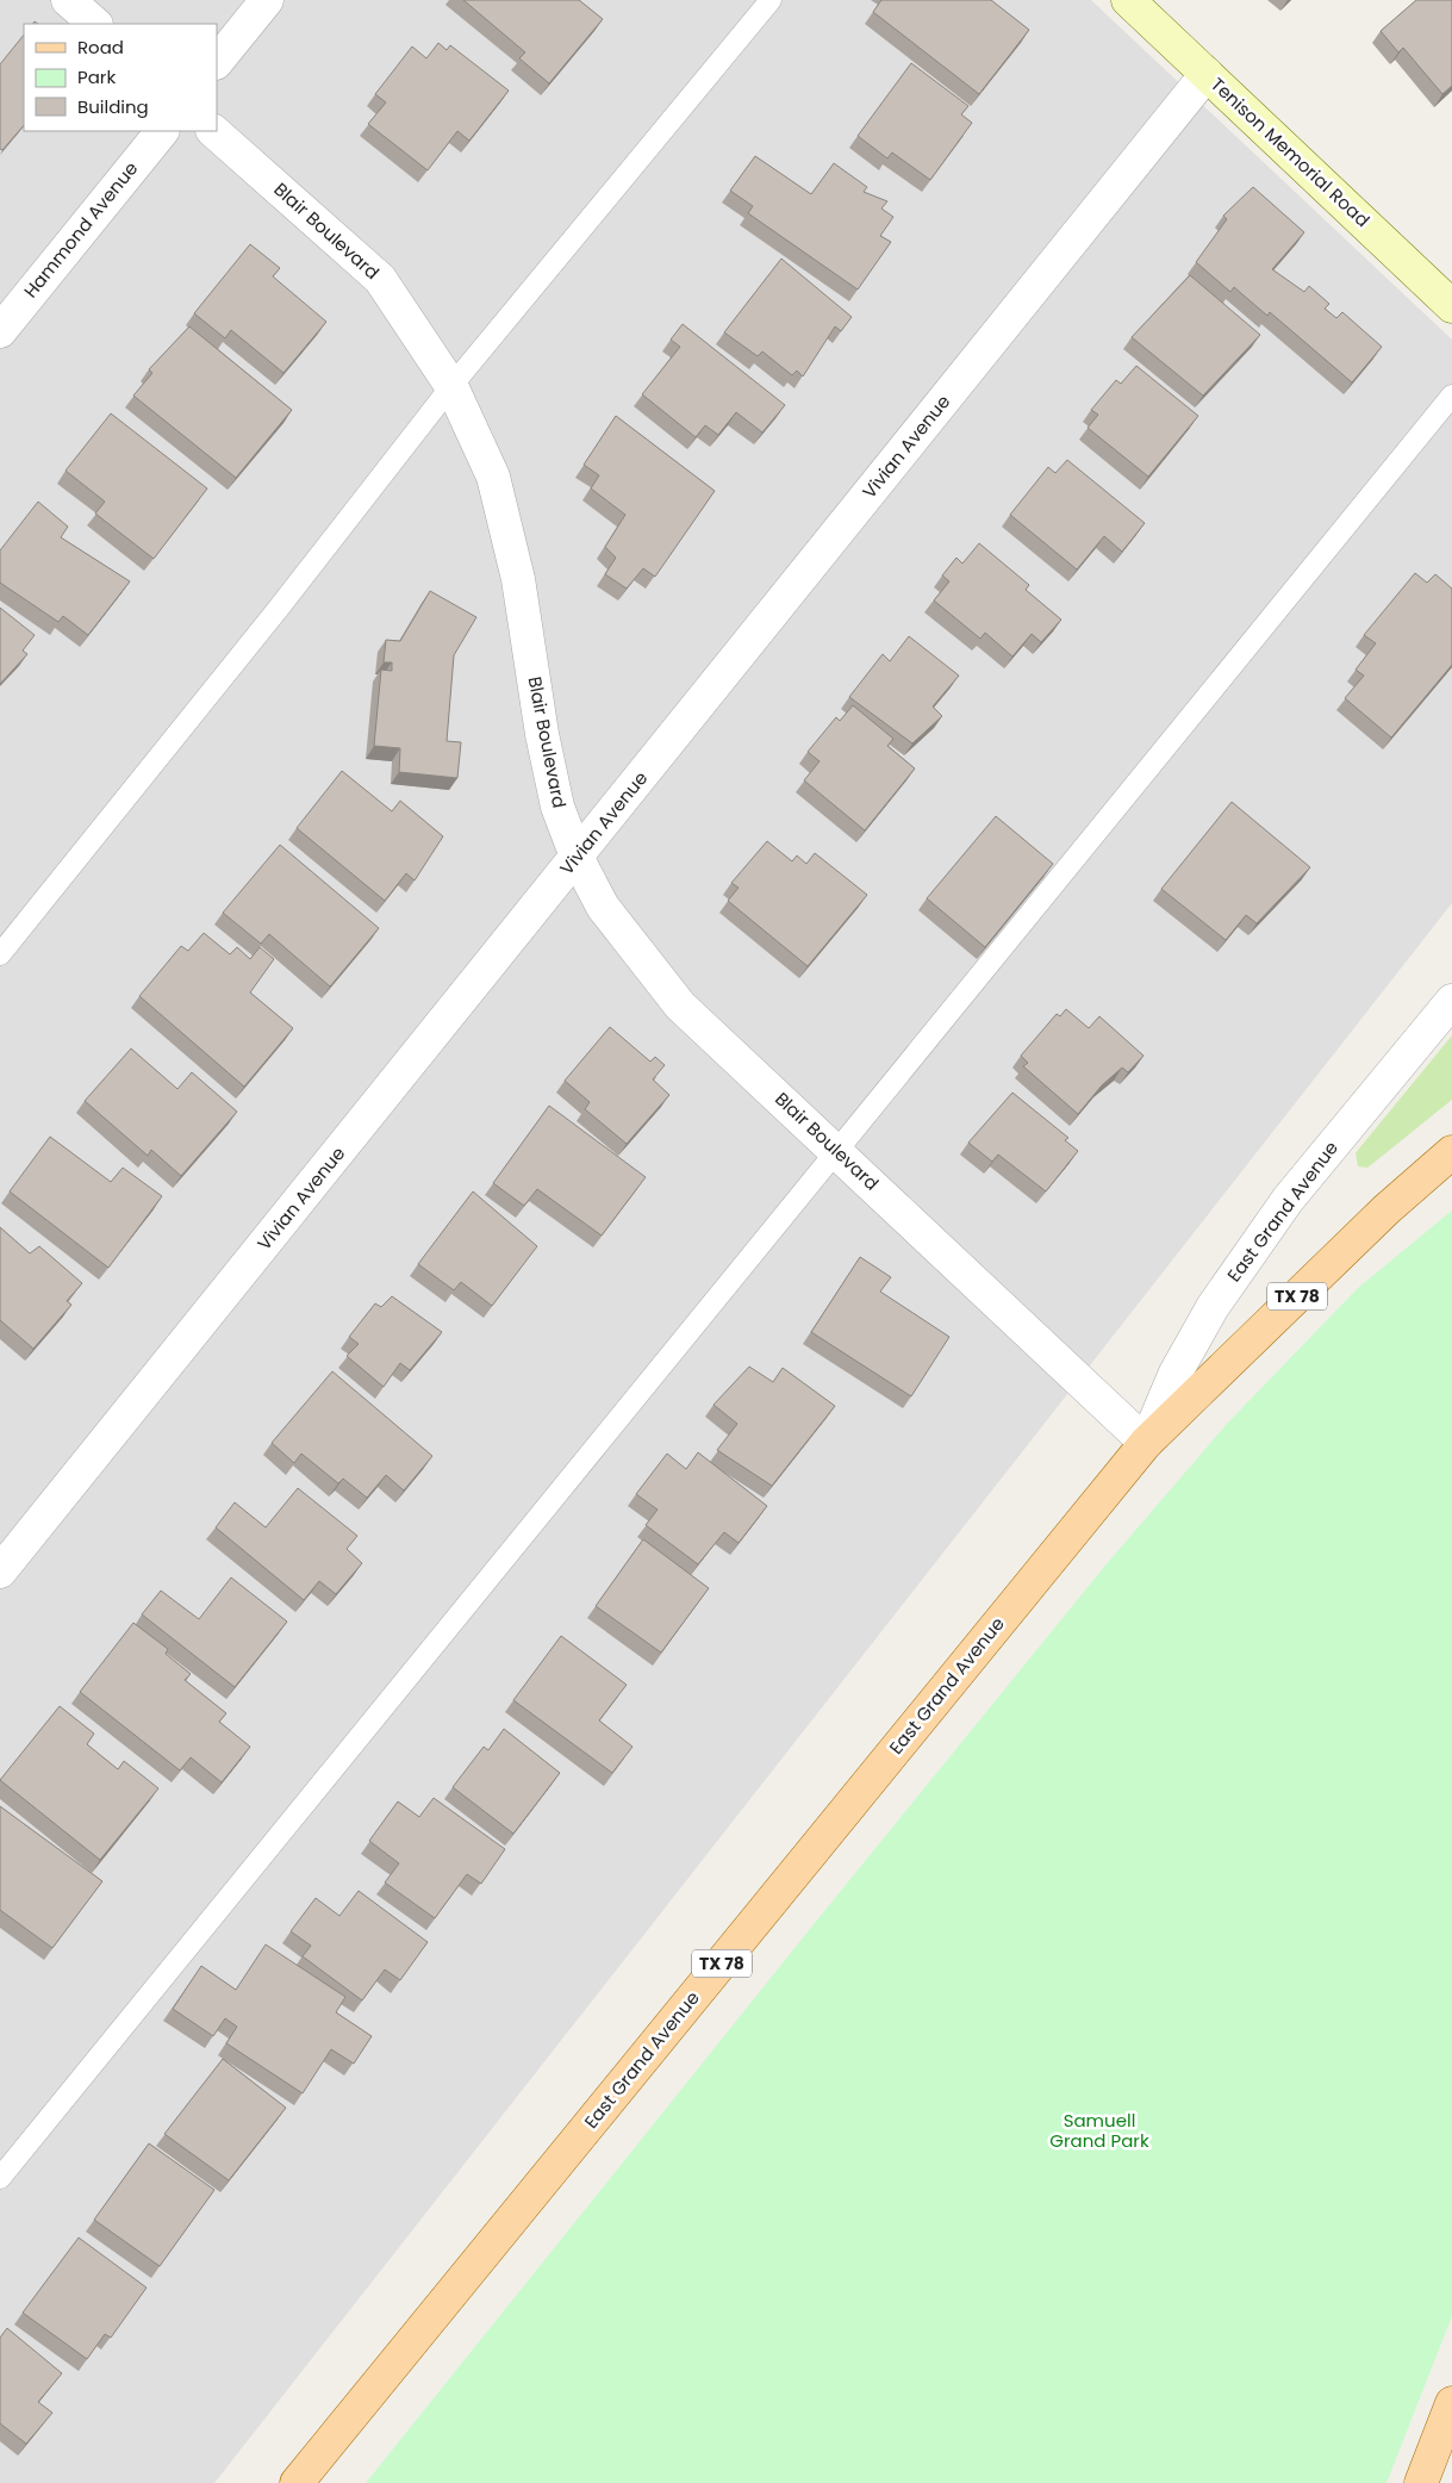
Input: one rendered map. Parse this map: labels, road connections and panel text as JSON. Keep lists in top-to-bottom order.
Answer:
{
  "streets": {
    "main road": ["East Grand Avenue", "TX 78"],
    "street": [
      "Tenison Memorial Road",
      "Hammond Avenue",
      "Blair Boulevard",
      "Vivian Avenue"
    ]
  },
  "crossings": [
    ["Tenison Memorial Road", "Vivian Avenue"],
    ["Blair Boulevard", "Vivian Avenue"],
    ["Blair Boulevard", "East Grand Avenue"]
  ],
  "parks": ["Samuell Grand Park"],
  "legend": ["Road", "Park", "Building"]
}
